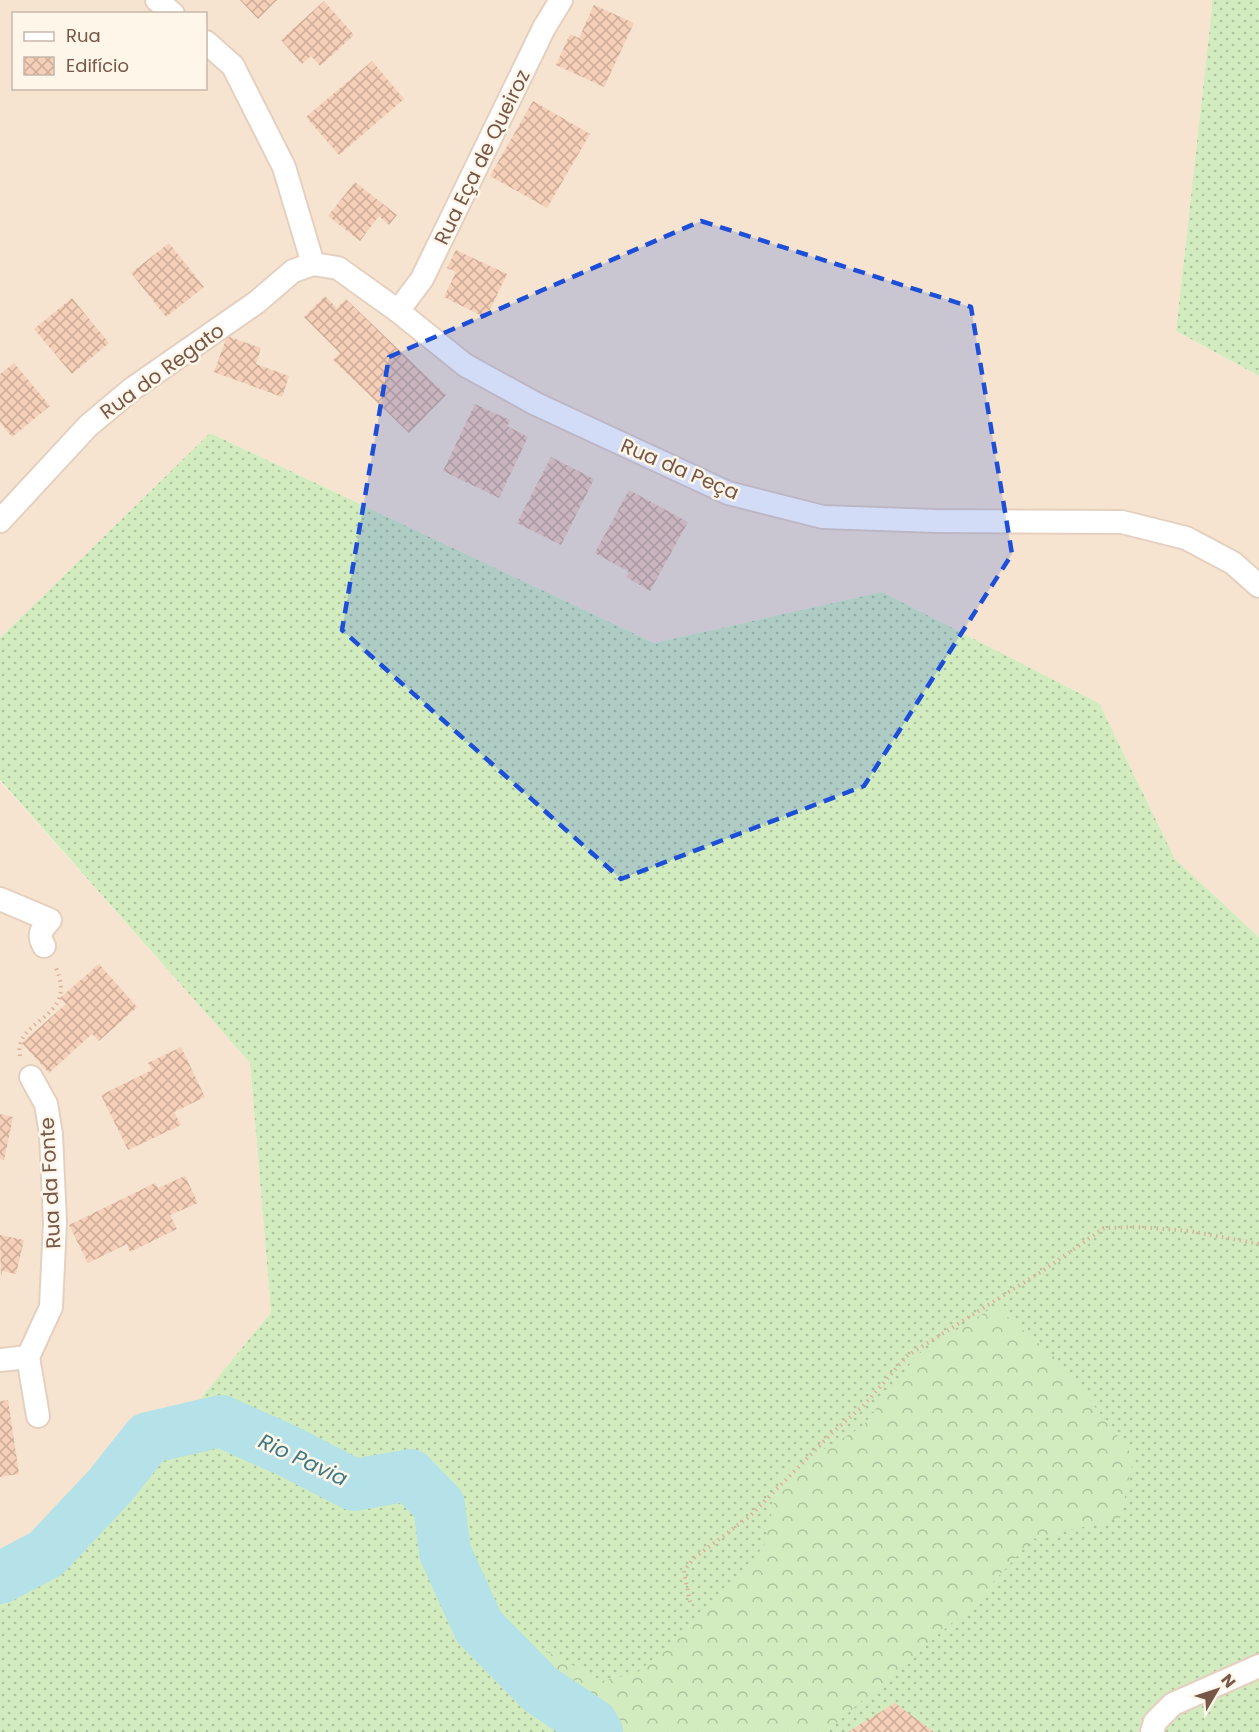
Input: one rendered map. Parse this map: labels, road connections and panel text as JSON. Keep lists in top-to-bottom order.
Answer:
{
  "streets": {
    "street": [
      "Rua Eça de Queiroz",
      "Rua do Regato",
      "Rua da Peça",
      "Rua da Fonte"
    ]
  },
  "crossings": [
    ["Rua Eça de Queiroz", "Rua da Peça"],
    ["Rua do Regato", "Rua da Peça"]
  ],
  "water": ["Rio Pavia"],
  "legend": ["Rua", "Edifício"],
  "north": "top right"
}
